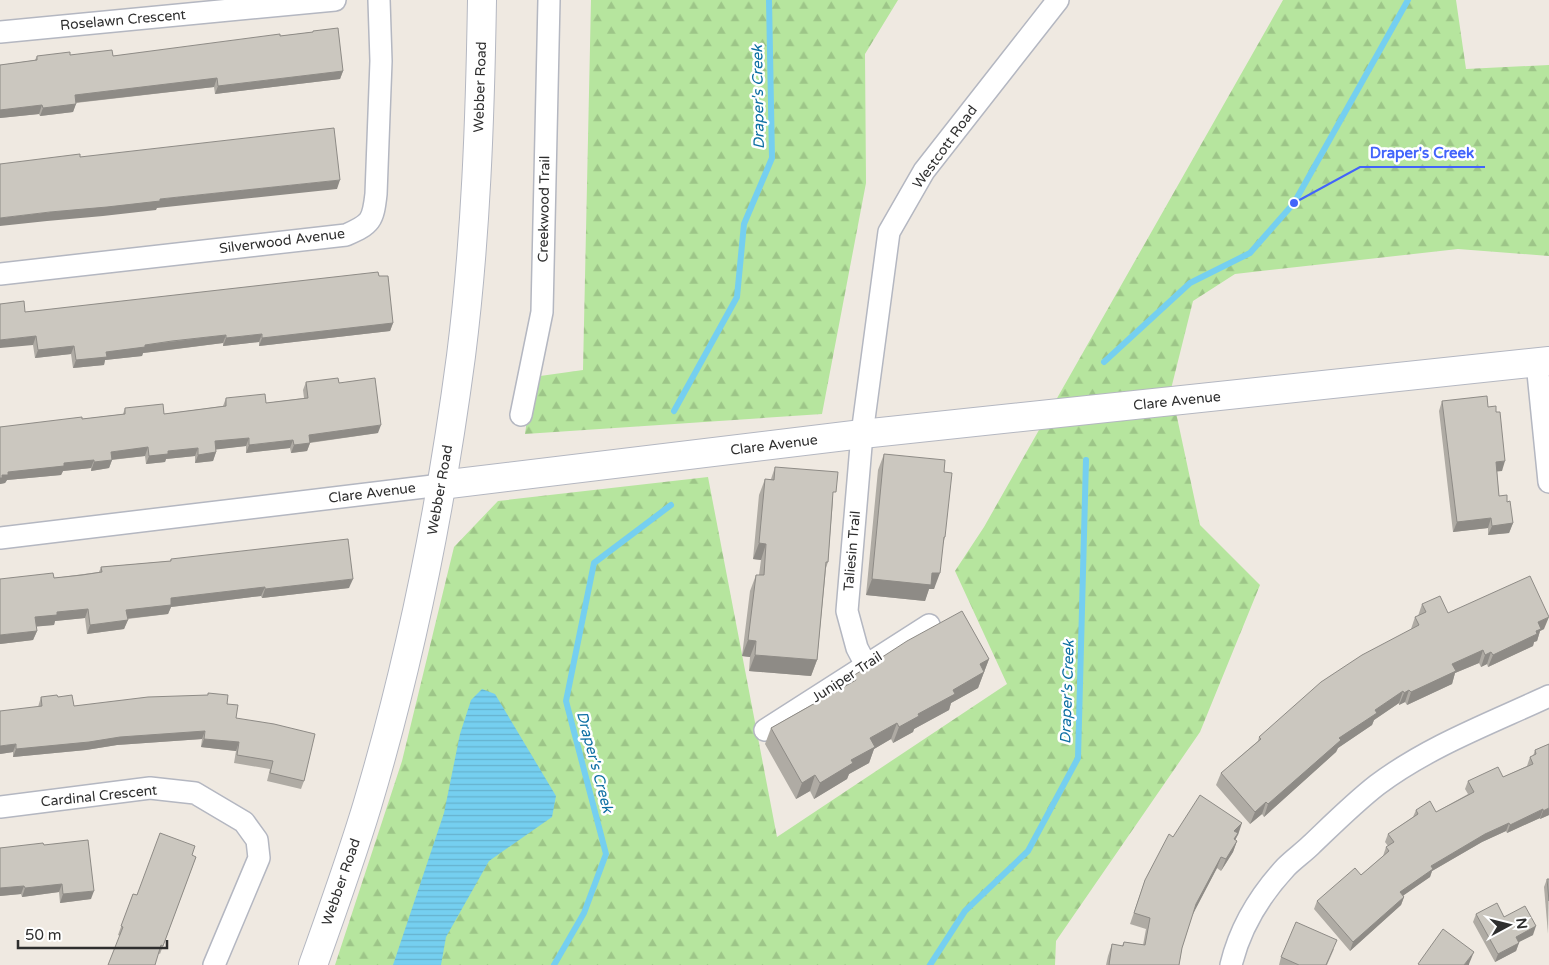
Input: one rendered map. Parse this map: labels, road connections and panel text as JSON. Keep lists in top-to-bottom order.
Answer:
{
  "streets": {
    "street": [
      "Roselawn Crescent",
      "Webber Road",
      "Westcott Road",
      "Creekwood Trail",
      "Silverwood Avenue",
      "Clare Avenue",
      "Taliesin Trail",
      "Juniper Trail",
      "Cardinal Crescent"
    ]
  },
  "crossings": [
    ["Webber Road", "Clare Avenue"],
    ["Westcott Road", "Clare Avenue"],
    ["Westcott Road", "Taliesin Trail"],
    ["Clare Avenue", "Taliesin Trail"],
    ["Taliesin Trail", "Juniper Trail"]
  ],
  "water": ["Draper's Creek"],
  "places": ["Draper's Creek"],
  "scale_bar": "50 m",
  "north": "right"
}
